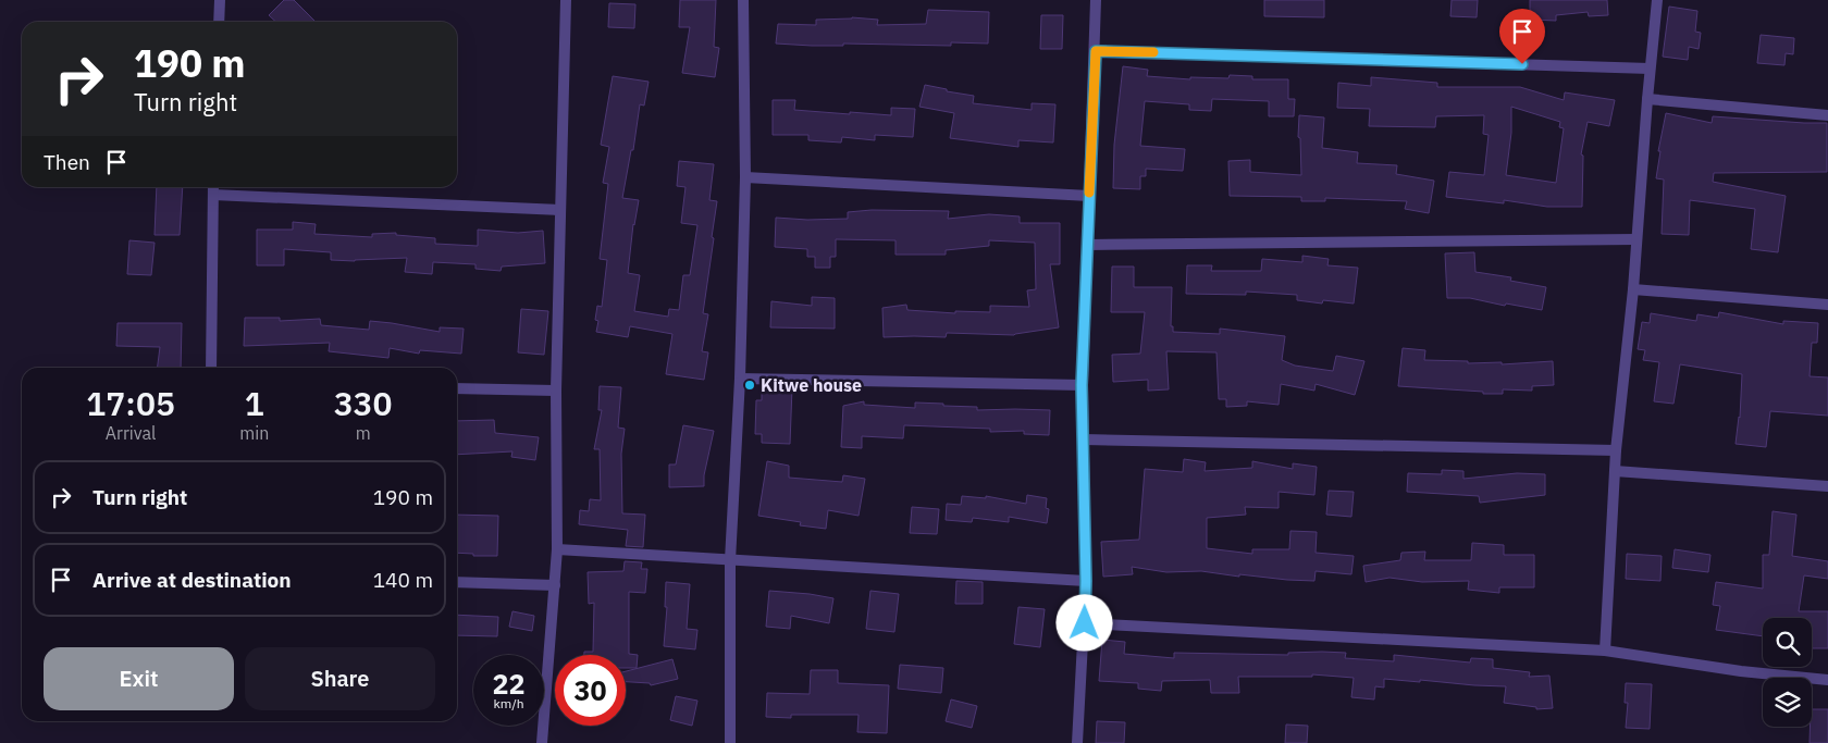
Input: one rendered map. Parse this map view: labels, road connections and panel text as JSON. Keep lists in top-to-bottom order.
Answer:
{
  "places": ["Kitwe house"],
  "page": {
    "turn": ["190 m", "Turn right"],
    "then": "Then",
    "eta": [
      "17:05",
      "Arrival",
      "1",
      "min",
      "330",
      "m"
    ],
    "list": [
      {
        "name": "Turn right",
        "value": "190 m"
      },
      {
        "name": "Arrive at destination",
        "value": "140 m"
      }
    ],
    "buttons": ["Exit", "Share"],
    "speed": "22 km/h",
    "limit": "30"
  }
}
